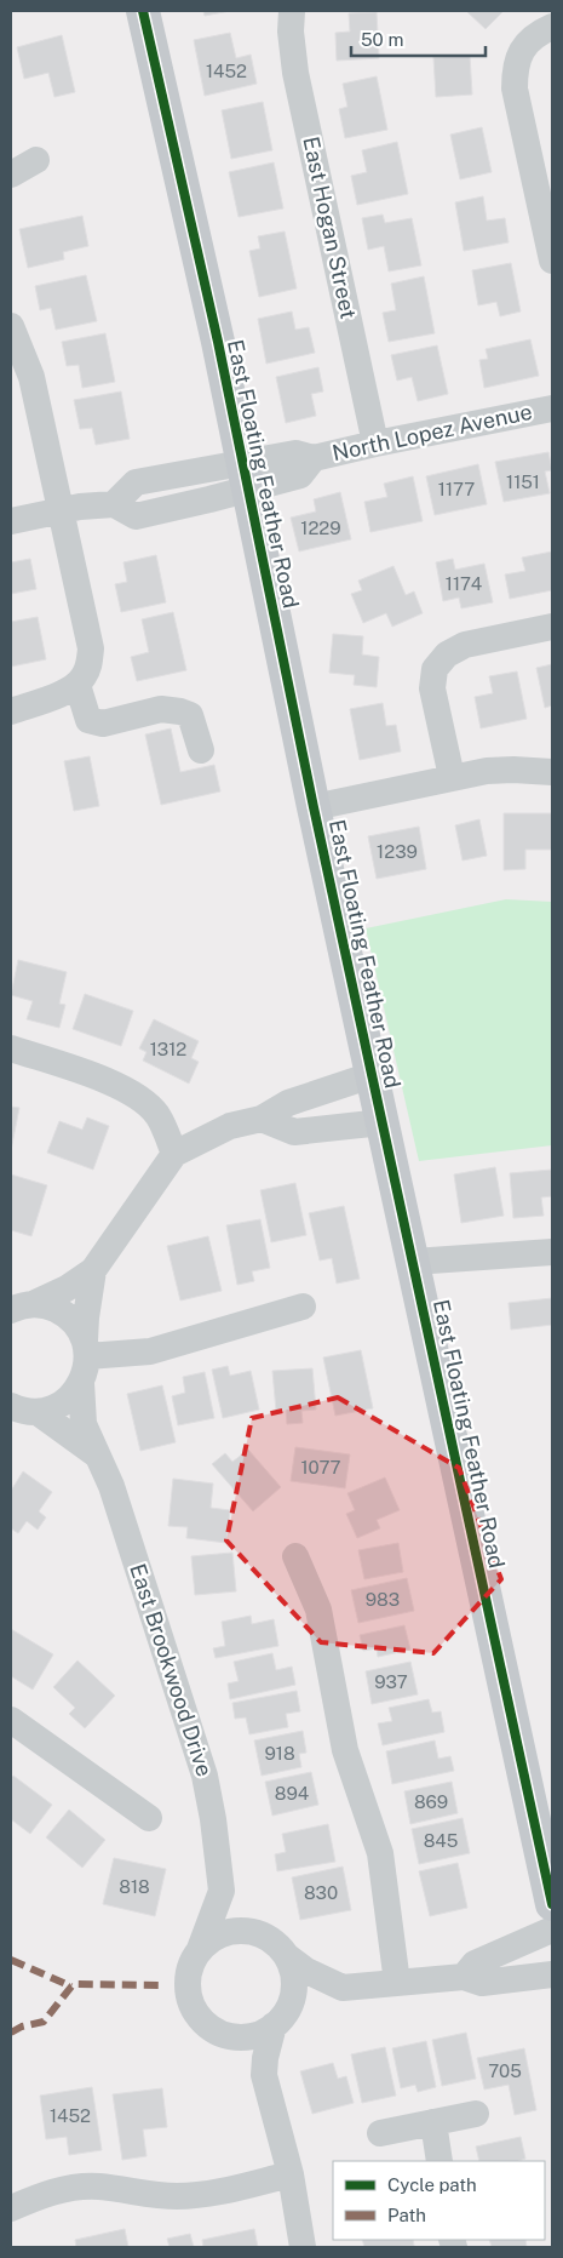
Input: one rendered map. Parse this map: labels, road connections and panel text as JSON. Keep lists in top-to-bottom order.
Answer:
{
  "streets": {
    "main road": ["East Floating Feather Road"],
    "street": ["East Hogan Street", "North Lopez Avenue", "East Brookwood Drive"]
  },
  "crossings": [
    ["East Hogan Street", "North Lopez Avenue"],
    ["North Lopez Avenue", "East Floating Feather Road"]
  ],
  "house_numbers": [
    "1452",
    "1151",
    "1177",
    "1229",
    "1174",
    "1239",
    "1312",
    "1077",
    "983",
    "937",
    "918",
    "894",
    "869",
    "845",
    "818",
    "830",
    "705",
    "1452"
  ],
  "legend": ["Cycle path", "Path"],
  "scale_bar": "50 m"
}
